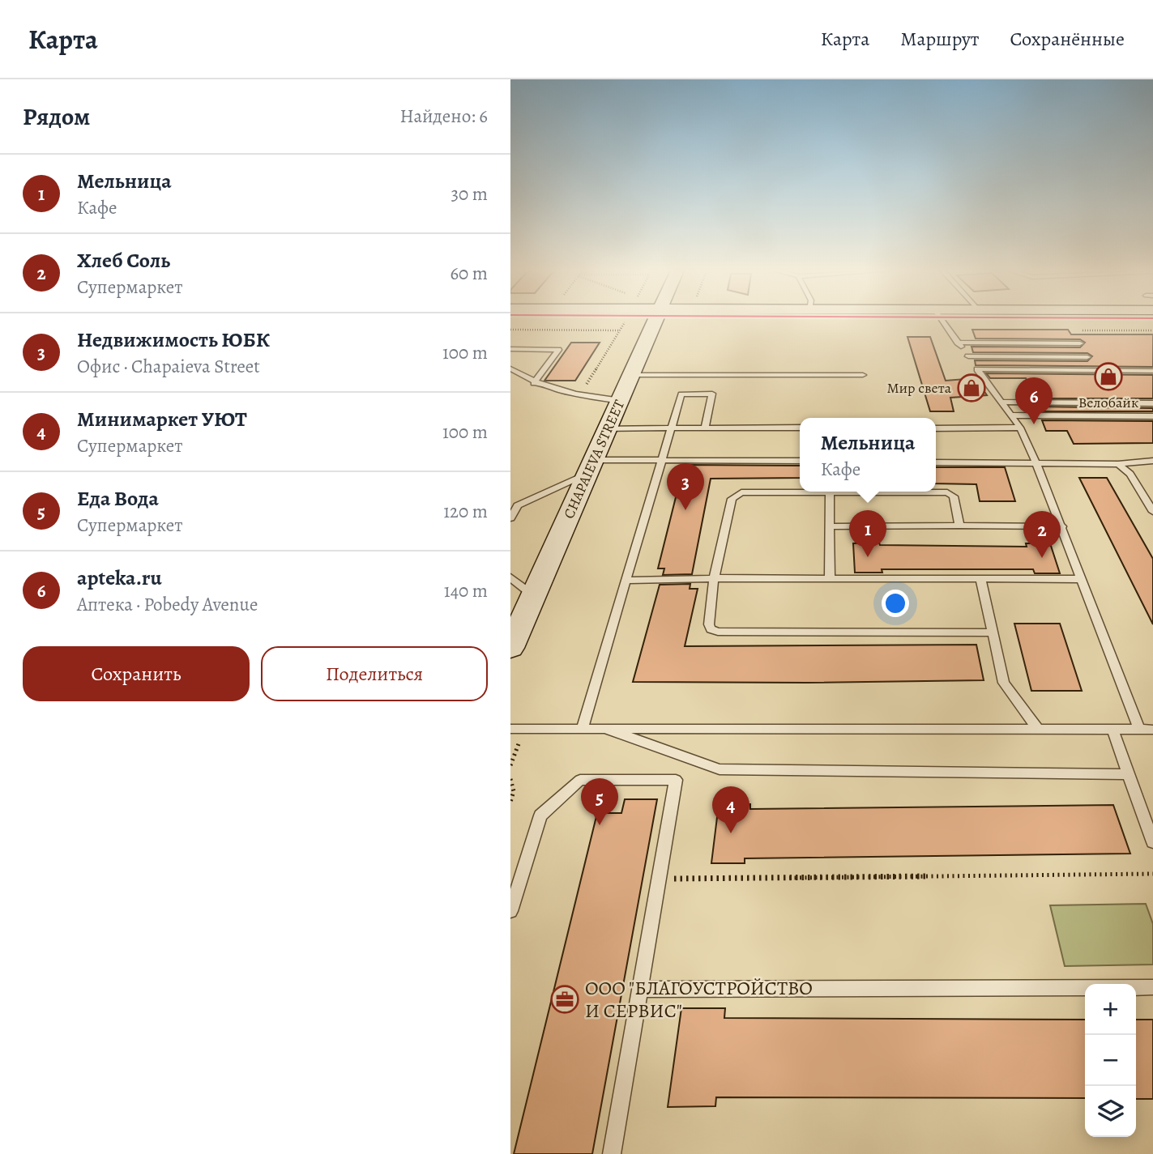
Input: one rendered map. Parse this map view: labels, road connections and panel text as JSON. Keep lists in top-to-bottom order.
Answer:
{
  "streets": {
    "main road": ["CHAPAIEVA STREET"]
  },
  "places": {
    "shop": ["Велобайк", "Мир света"],
    "office": ["ООО \"БЛАГОУСТРОЙСТВО И СЕРВИС\""]
  },
  "page": {
    "header": "Карта",
    "nav": ["Карта", "Маршрут", "Сохранённые"],
    "heading": ["Рядом", "Найдено: 6"],
    "list": [
      {
        "mark": "1",
        "name": "Мельница",
        "note": "Кафе",
        "value": "30 m"
      },
      {
        "mark": "2",
        "name": "Хлеб Соль",
        "note": "Супермаркет",
        "value": "60 m"
      },
      {
        "mark": "3",
        "name": "Недвижимость ЮБК",
        "note": "Офис · Chapaieva Street",
        "value": "100 m"
      },
      {
        "mark": "4",
        "name": "Минимаркет УЮТ",
        "note": "Супермаркет",
        "value": "100 m"
      },
      {
        "mark": "5",
        "name": "Еда Вода",
        "note": "Супермаркет",
        "value": "120 m"
      },
      {
        "mark": "6",
        "name": "apteka.ru",
        "note": "Аптека · Pobedy Avenue",
        "value": "140 m"
      }
    ],
    "pins": [
      "6",
      "3",
      "1",
      "2",
      "5",
      "4"
    ],
    "popup": ["Мельница", "Кафе"],
    "buttons": ["Сохранить", "Поделиться"],
    "map_buttons": ["+", "−"]
  }
}
